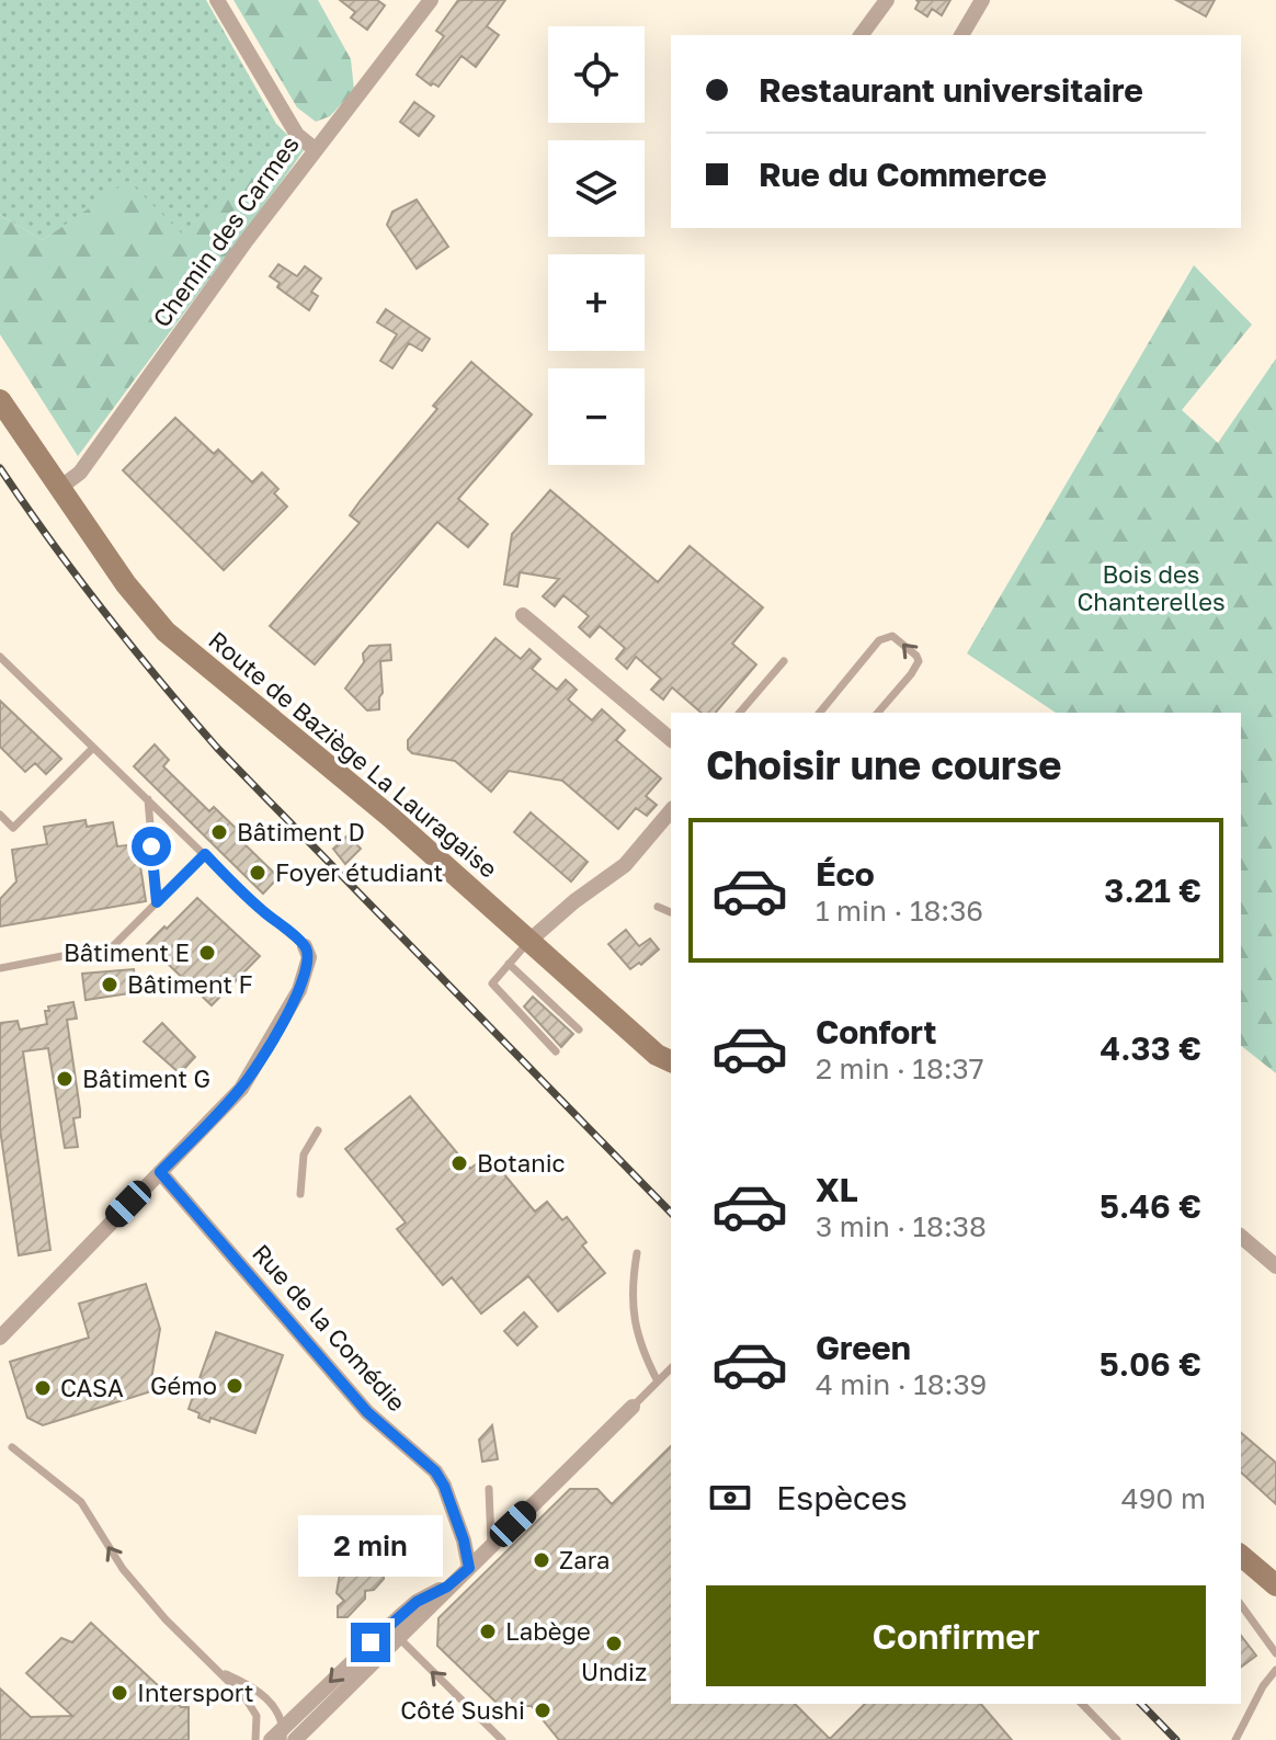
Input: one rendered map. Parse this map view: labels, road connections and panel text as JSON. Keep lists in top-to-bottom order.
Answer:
{
  "streets": {
    "main road": ["Route de Baziège La Lauragaise"],
    "street": ["Chemin des Carmes", "Rue de la Comédie"]
  },
  "crossings": [
    ["Chemin des Carmes", "Route de Baziège La Lauragaise"]
  ],
  "parks": ["Bois des Chanterelles"],
  "places": [
    "Bâtiment D",
    "Foyer étudiant",
    "Bâtiment E",
    "Bâtiment F",
    "Bâtiment G",
    "Botanic",
    "Gémo",
    "CASA",
    "Zara",
    "Labège",
    "Undiz",
    "Intersport",
    "Côté Sushi"
  ],
  "page": {
    "map_buttons": ["+", "−"],
    "banner": ["Restaurant universitaire", "Rue du Commerce"],
    "heading": "Choisir une course",
    "list": [
      {
        "name": "Éco",
        "note": "1 min · 18:36",
        "value": "3.21 €"
      },
      {
        "name": "Confort",
        "note": "2 min · 18:37",
        "value": "4.33 €"
      },
      {
        "name": "XL",
        "note": "3 min · 18:38",
        "value": "5.46 €"
      },
      {
        "name": "Green",
        "note": "4 min · 18:39",
        "value": "5.06 €"
      }
    ],
    "pay": ["Espèces", "490 m"],
    "bubble": "2 min",
    "buttons": "Confirmer"
  }
}
